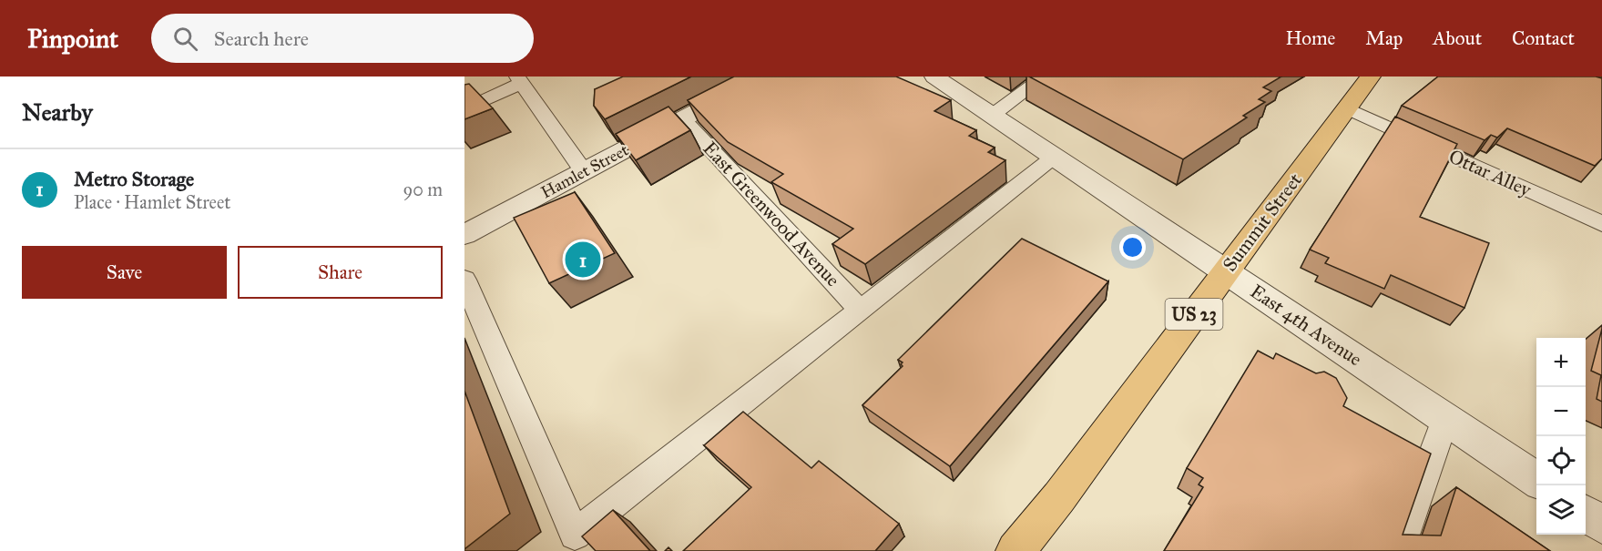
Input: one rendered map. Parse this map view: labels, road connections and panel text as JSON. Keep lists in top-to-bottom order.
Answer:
{
  "streets": {
    "main road": ["Summit Street", "US 23"],
    "street": ["Hamlet Street", "East 4th Avenue"],
    "lane": ["Ottar Alley", "East Greenwood Avenue"]
  },
  "crossings": [
    ["Hamlet Street", "East Greenwood Avenue"],
    ["Ottar Alley", "Summit Street"],
    ["Summit Street", "East 4th Avenue"]
  ],
  "page": {
    "header": "Pinpoint",
    "search": "Search here",
    "nav": [
      "Home",
      "Map",
      "About",
      "Contact"
    ],
    "heading": "Nearby",
    "list": [
      {
        "mark": "1",
        "name": "Metro Storage",
        "note": "Place · Hamlet Street",
        "value": "90 m"
      }
    ],
    "buttons": ["Save", "Share"],
    "pins": "1",
    "map_buttons": ["+", "−"]
  }
}
